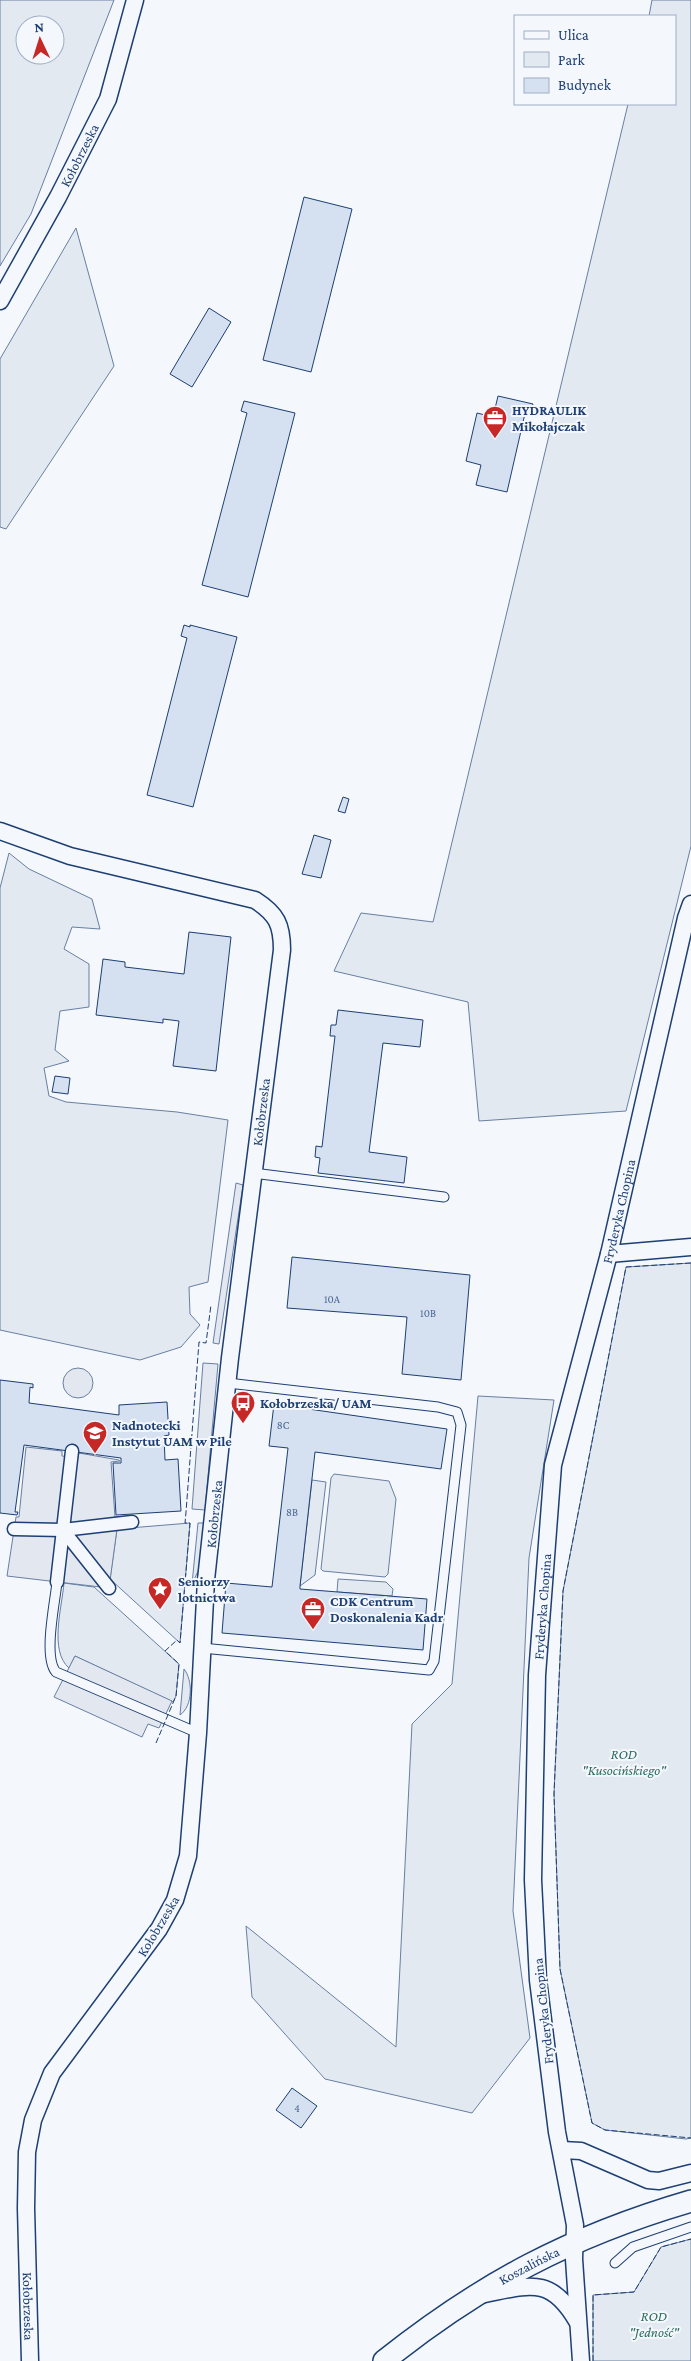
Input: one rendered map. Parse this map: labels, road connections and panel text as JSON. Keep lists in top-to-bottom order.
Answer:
{
  "streets": {
    "street": ["Kołobrzeska", "Fryderyka Chopina", "Koszalińska"]
  },
  "crossings": [
    ["Fryderyka Chopina", "Koszalińska"]
  ],
  "parks": ["ROD \"Kusocińskiego\"", "ROD \"Jedność\""],
  "places": {
    "office": ["HYDRAULIK Mikołajczak", "CDK Centrum Doskonalenia Kadr"],
    "bus stop": ["Kołobrzeska/ UAM"],
    "school or university": ["Nadnotecki Instytut UAM w Pile"],
    "place": ["Seniorzy lotnictwa"]
  },
  "house_numbers": [
    "10A",
    "10B",
    "8C",
    "8B",
    "4"
  ],
  "legend": ["Ulica", "Park", "Budynek"],
  "north": "top"
}
